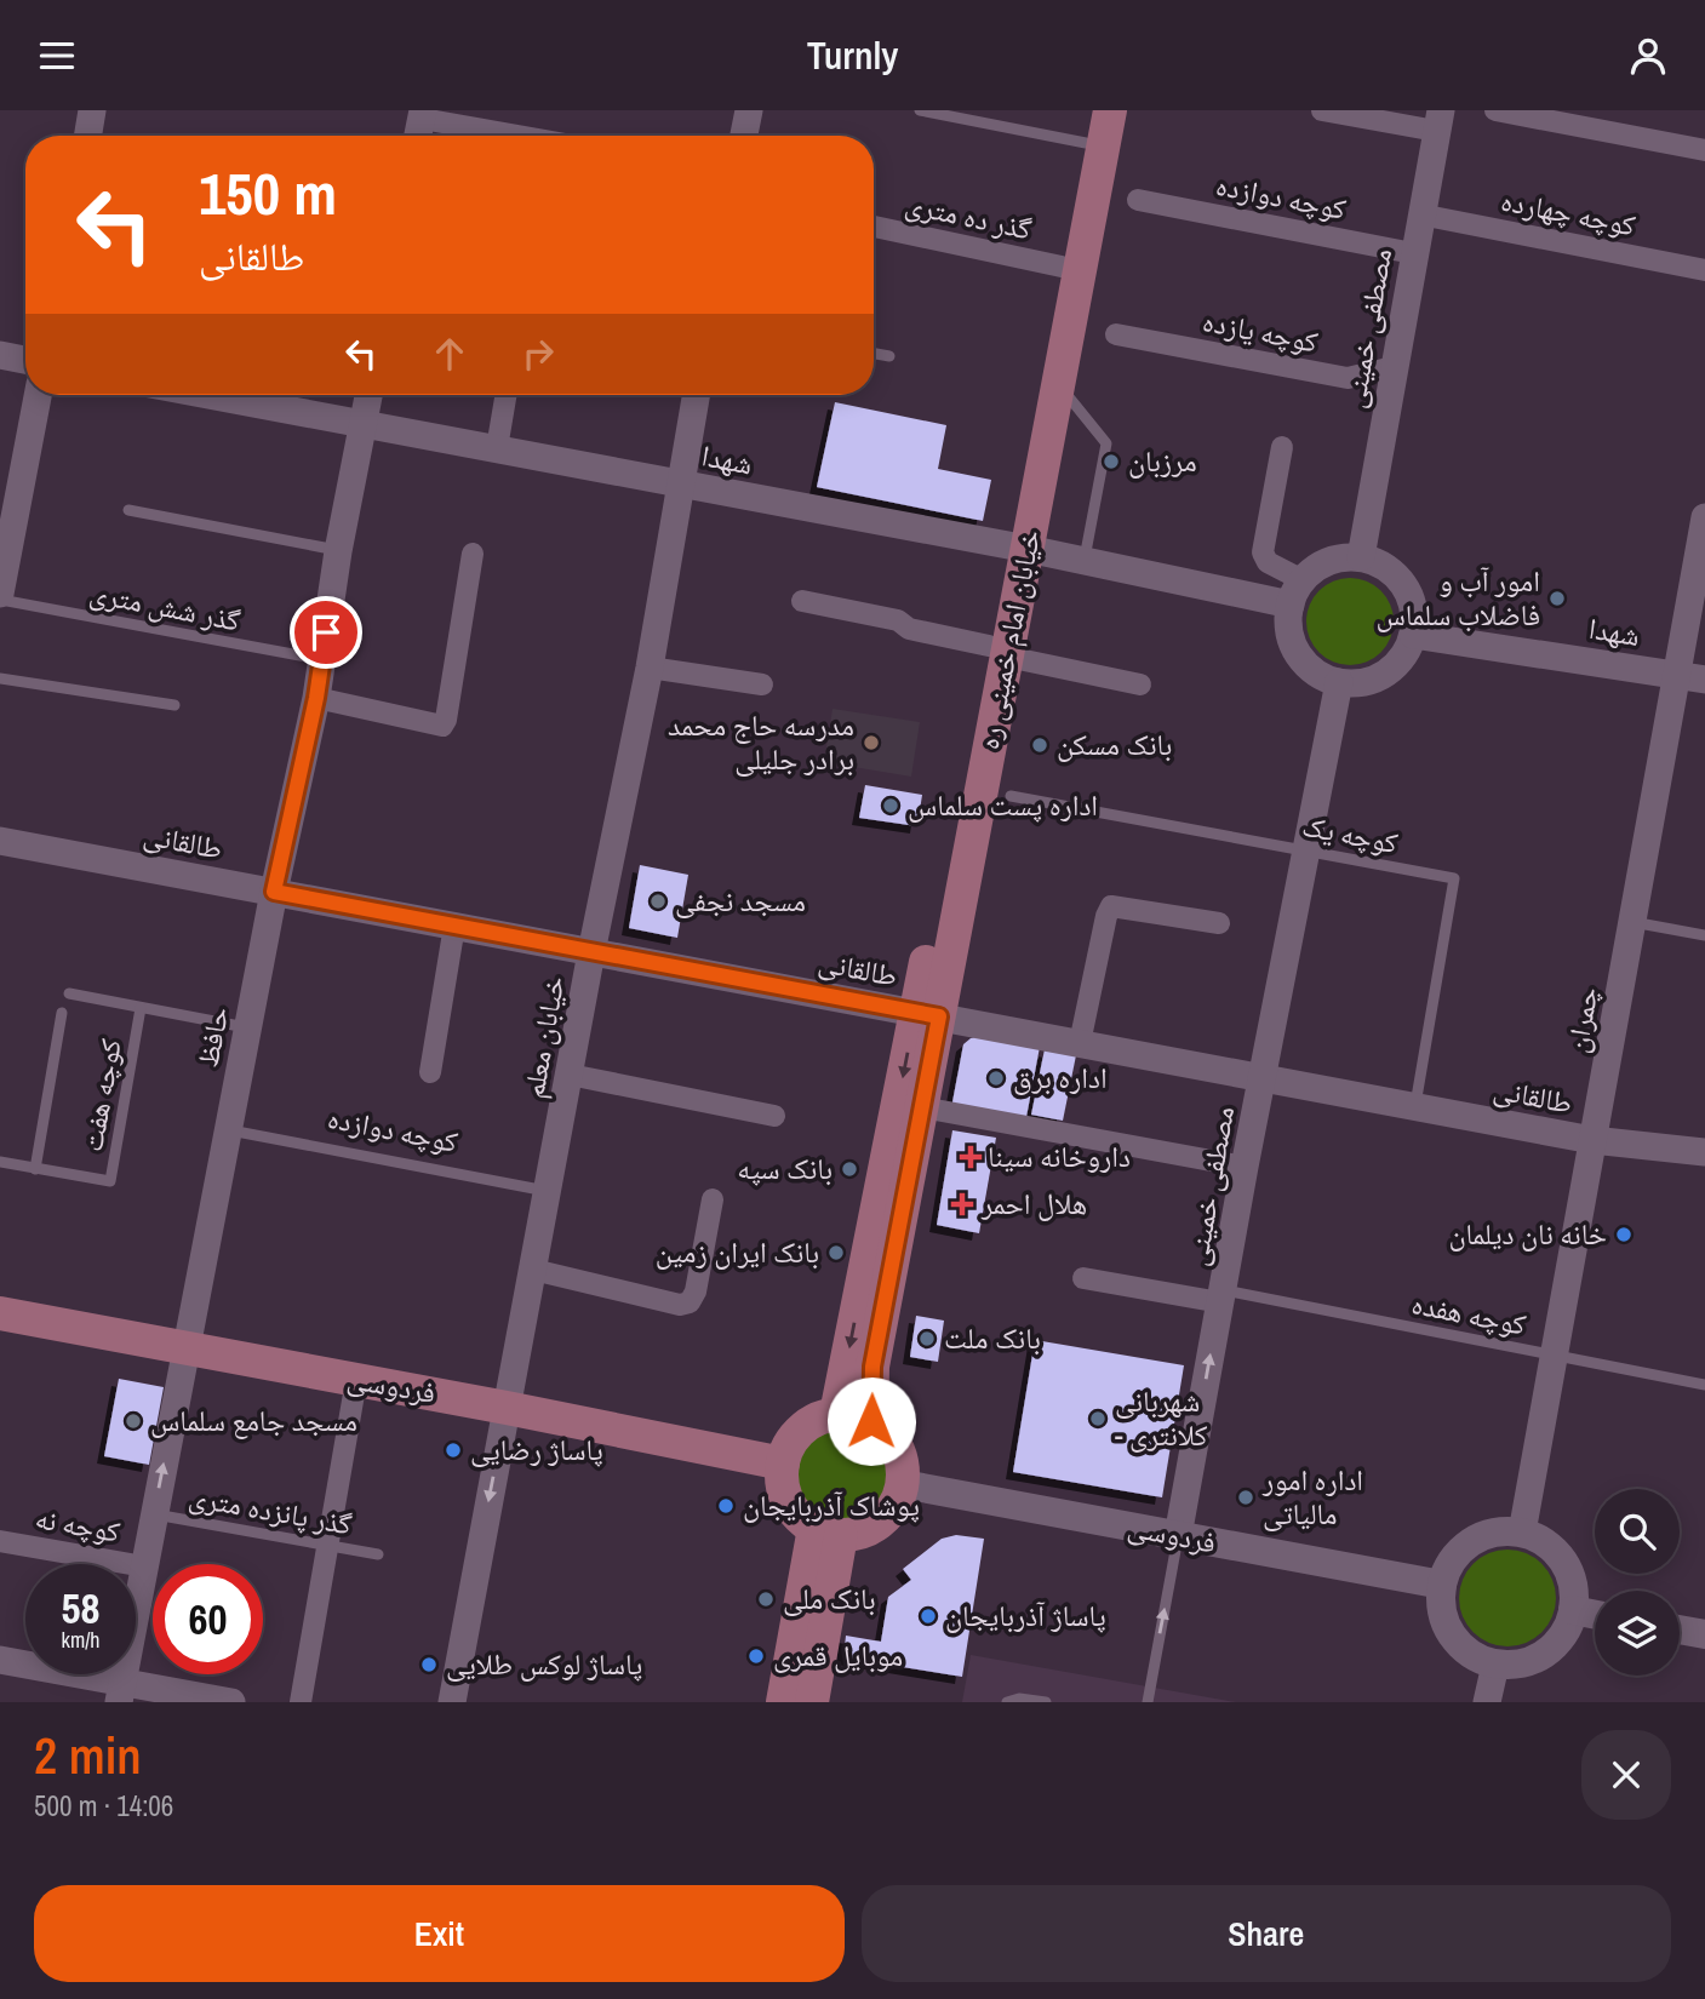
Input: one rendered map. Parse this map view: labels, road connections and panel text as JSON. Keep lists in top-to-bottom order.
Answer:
{
  "streets": {
    "main road": ["خیابان امام خمینی ره", "فردوسی"],
    "street": [
      "کوچه دوازده",
      "کوچه چهارده",
      "گذر ده متری",
      "مصطفی خمینی",
      "کوچه یازده",
      "شهدا",
      "طالقانی",
      "چمران",
      "حافظ",
      "خیابان معلم",
      "کوچه نه"
    ],
    "lane": [
      "گذر شش متری",
      "کوچه یک",
      "کوچه هفت",
      "کوچه هفده",
      "گذر پانزده متری"
    ]
  },
  "crossings": [
    ["کوچه دوازده", "مصطفی خمینی"],
    ["کوچه دوازده", "حافظ"],
    ["کوچه دوازده", "خیابان معلم"],
    ["کوچه چهارده", "مصطفی خمینی"],
    ["گذر ده متری", "خیابان امام خمینی ره"],
    ["مصطفی خمینی", "کوچه یازده"],
    ["مصطفی خمینی", "شهدا"],
    ["مصطفی خمینی", "کوچه یک"],
    ["مصطفی خمینی", "طالقانی"],
    ["مصطفی خمینی", "کوچه هفده"],
    ["مصطفی خمینی", "فردوسی"],
    ["شهدا", "خیابان امام خمینی ره"],
    ["شهدا", "چمران"],
    ["شهدا", "حافظ"],
    ["شهدا", "خیابان معلم"],
    ["گذر شش متری", "حافظ"],
    ["خیابان امام خمینی ره", "طالقانی"],
    ["خیابان امام خمینی ره", "فردوسی"],
    ["کوچه یک", "طالقانی"],
    ["طالقانی", "چمران"],
    ["طالقانی", "حافظ"],
    ["طالقانی", "خیابان معلم"],
    ["چمران", "کوچه هفده"],
    ["چمران", "فردوسی"],
    ["حافظ", "کوچه هفت"],
    ["حافظ", "فردوسی"],
    ["حافظ", "گذر پانزده متری"],
    ["حافظ", "کوچه نه"],
    ["خیابان معلم", "فردوسی"]
  ],
  "places": {
    "other": [
      "مرزبان",
      "امور آب و فاضلاب سلماس",
      "مدرسه حاج محمد برادر جلیلی",
      "بانک مسکن",
      "اداره پست سلماس",
      "مسجد نجفی",
      "اداره برق",
      "بانک سپه",
      "خانه نان دیلمان",
      "بانک ایران زمین",
      "بانک ملت",
      "شهربانی - کلانتری",
      "مسجد جامع سلماس",
      "پاساژ رضایی",
      "اداره امور مالیاتی",
      "پوشاک آذربایجان",
      "بانک ملی",
      "پاساژ آذربایجان",
      "موبایل قمری",
      "پاساژ لوکس طلایی"
    ],
    "health": ["داروخانه سینا", "هلال احمر"]
  },
  "page": {
    "header": "Turnly",
    "turn": ["150 m", "طالقانی"],
    "speed": "58 km/h",
    "limit": "60",
    "heading": ["2 min", "500 m · 14:06"],
    "buttons": ["Exit", "Share"]
  }
}
